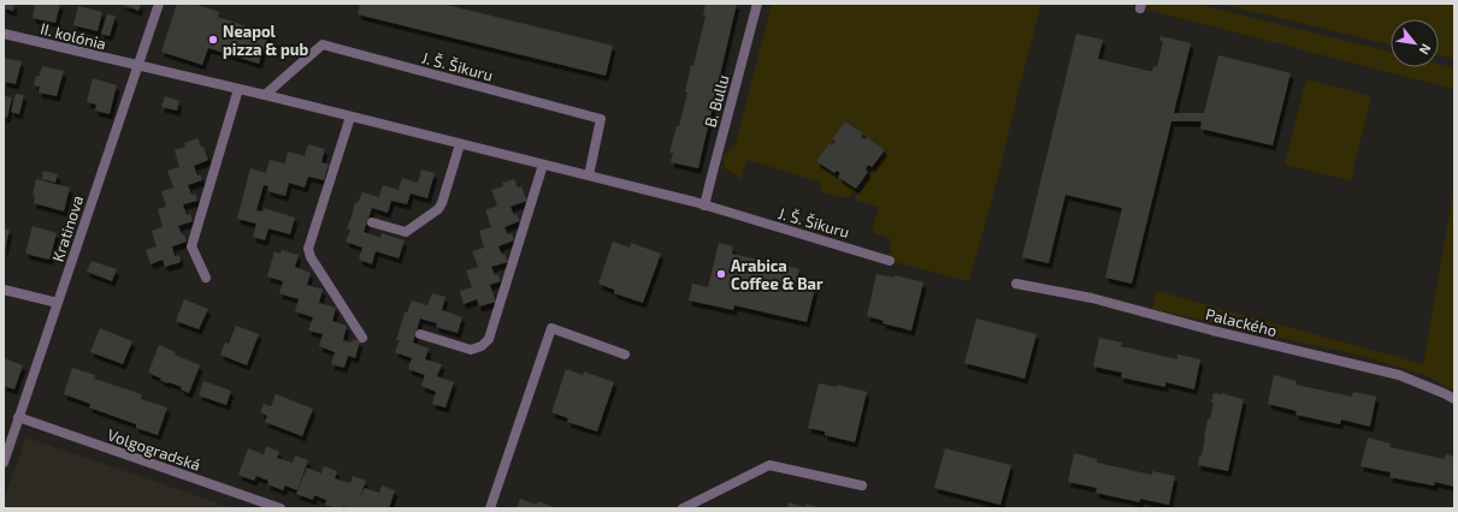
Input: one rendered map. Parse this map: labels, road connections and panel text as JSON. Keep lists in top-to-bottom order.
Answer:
{
  "streets": {
    "street": [
      "II. kolónia",
      "J. Š. Šikuru",
      "B. Bullu",
      "Kratinova",
      "Palackého",
      "Volgogradská"
    ]
  },
  "crossings": [
    ["II. kolónia", "J. Š. Šikuru"],
    ["II. kolónia", "Kratinova"],
    ["J. Š. Šikuru", "B. Bullu"],
    ["J. Š. Šikuru", "Kratinova"],
    ["Kratinova", "Volgogradská"]
  ],
  "places": ["Neapol pizza & pub", "Arabica Coffee & Bar"],
  "north": "bottom right"
}
